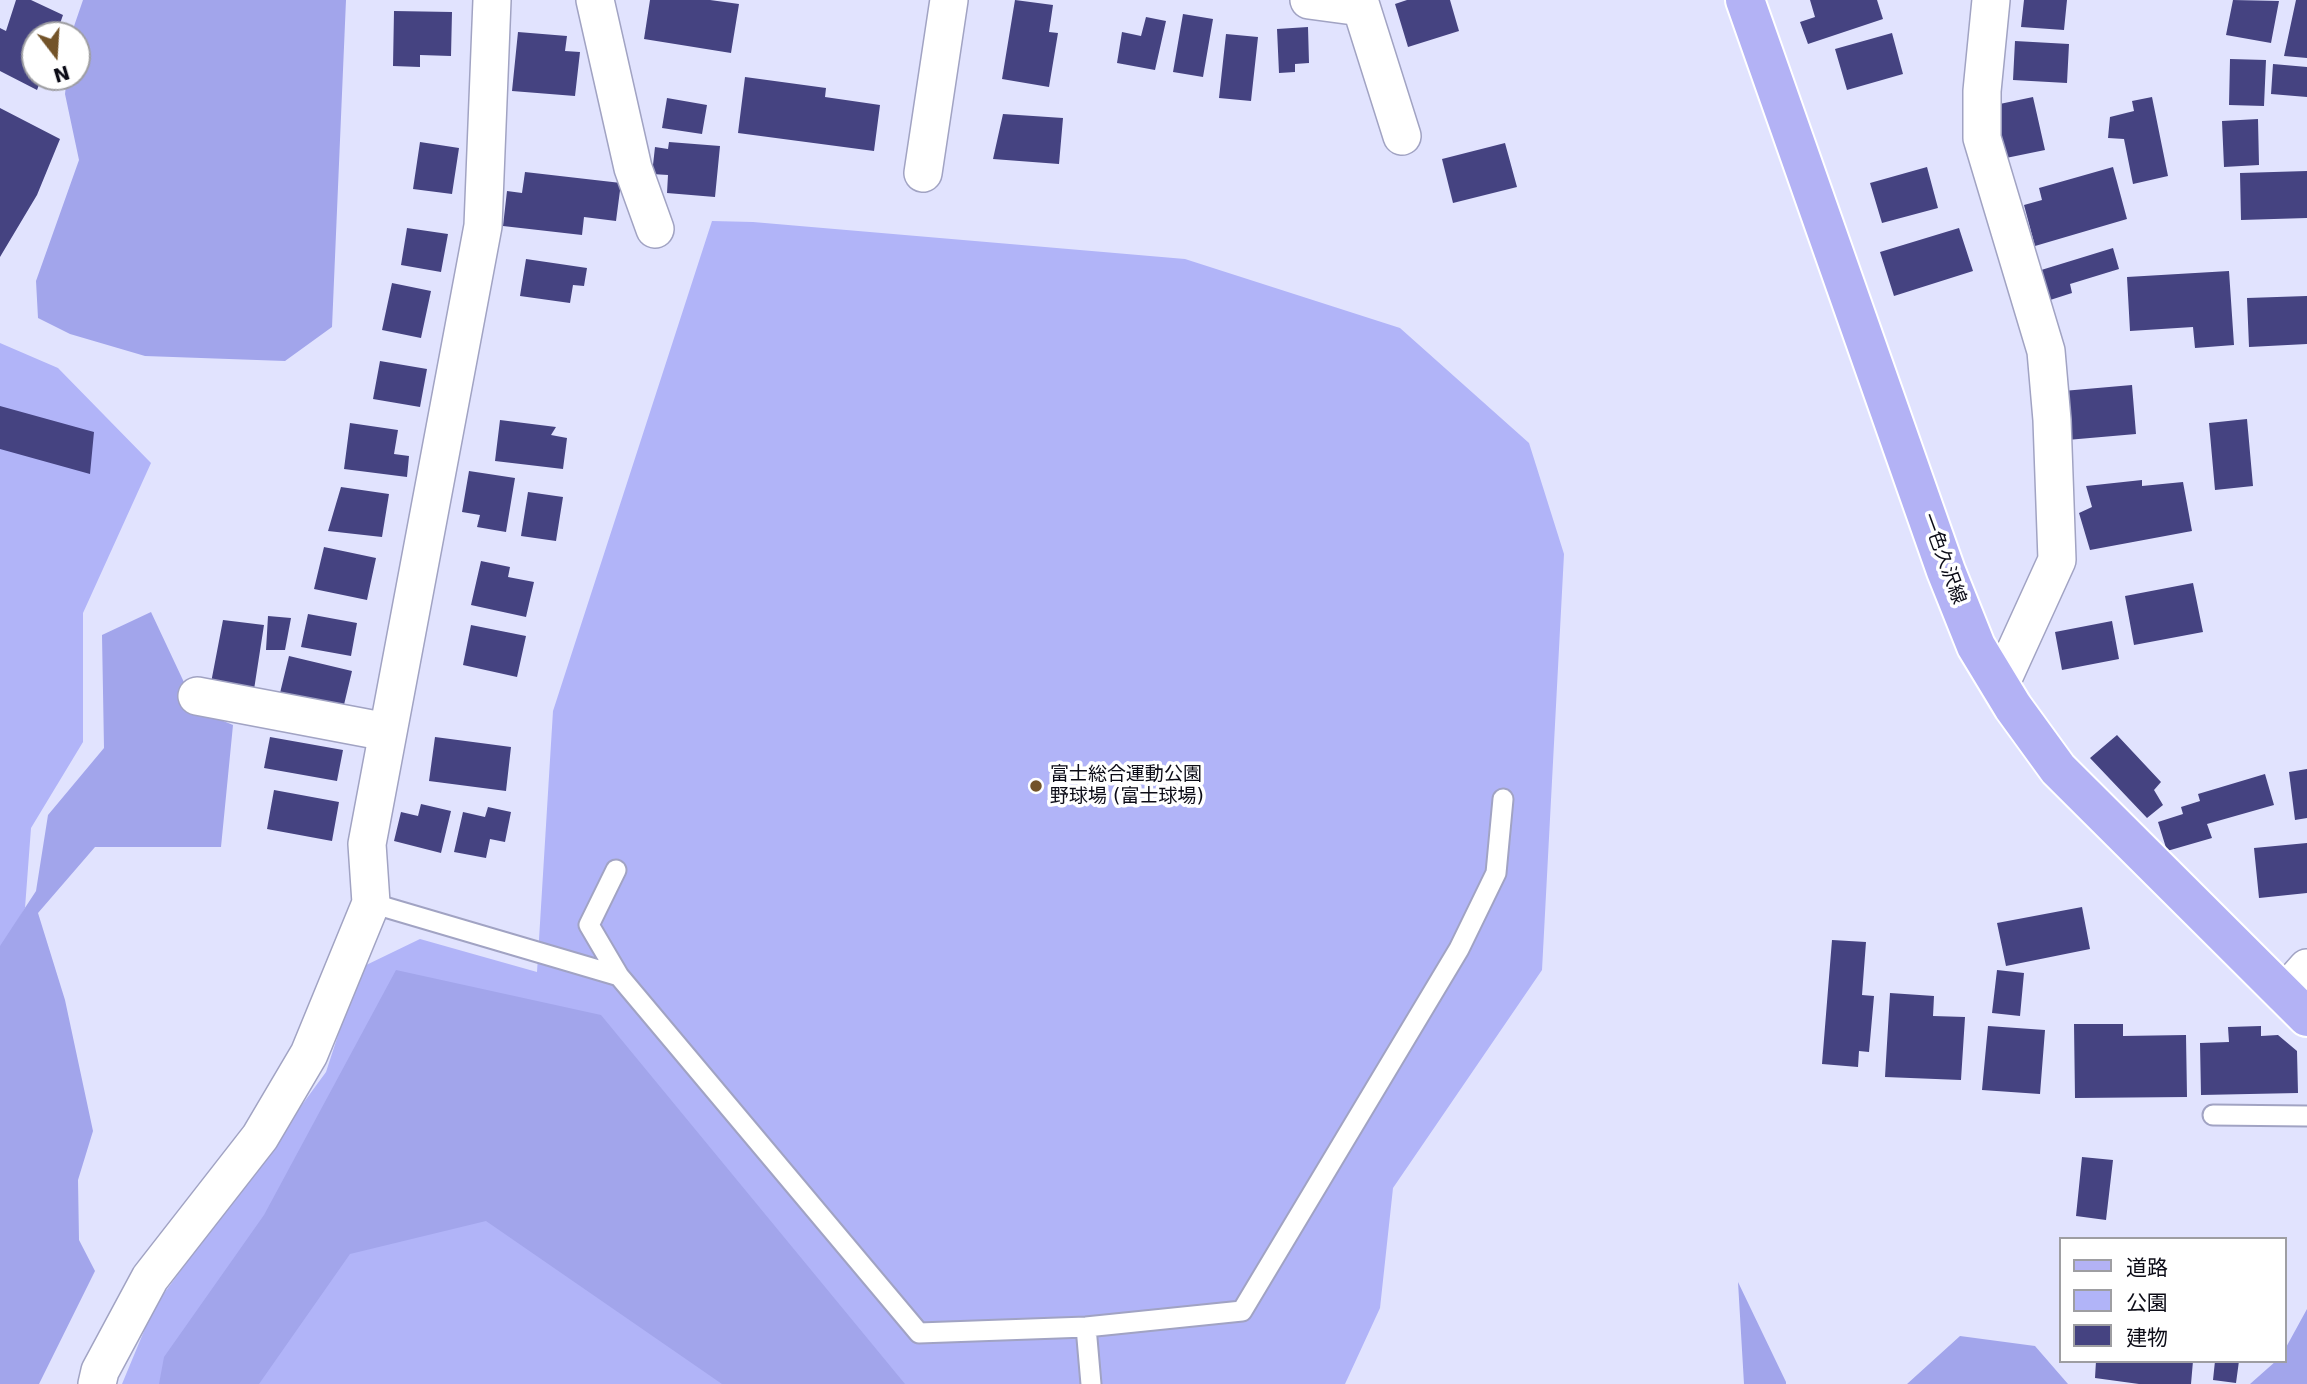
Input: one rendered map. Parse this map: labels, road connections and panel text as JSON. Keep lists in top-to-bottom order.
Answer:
{
  "streets": {
    "main road": ["一色久沢線"]
  },
  "places": ["富士総合運動公園 野球場 (富士球場)"],
  "legend": ["道路", "公園", "建物"],
  "north": "bottom"
}
